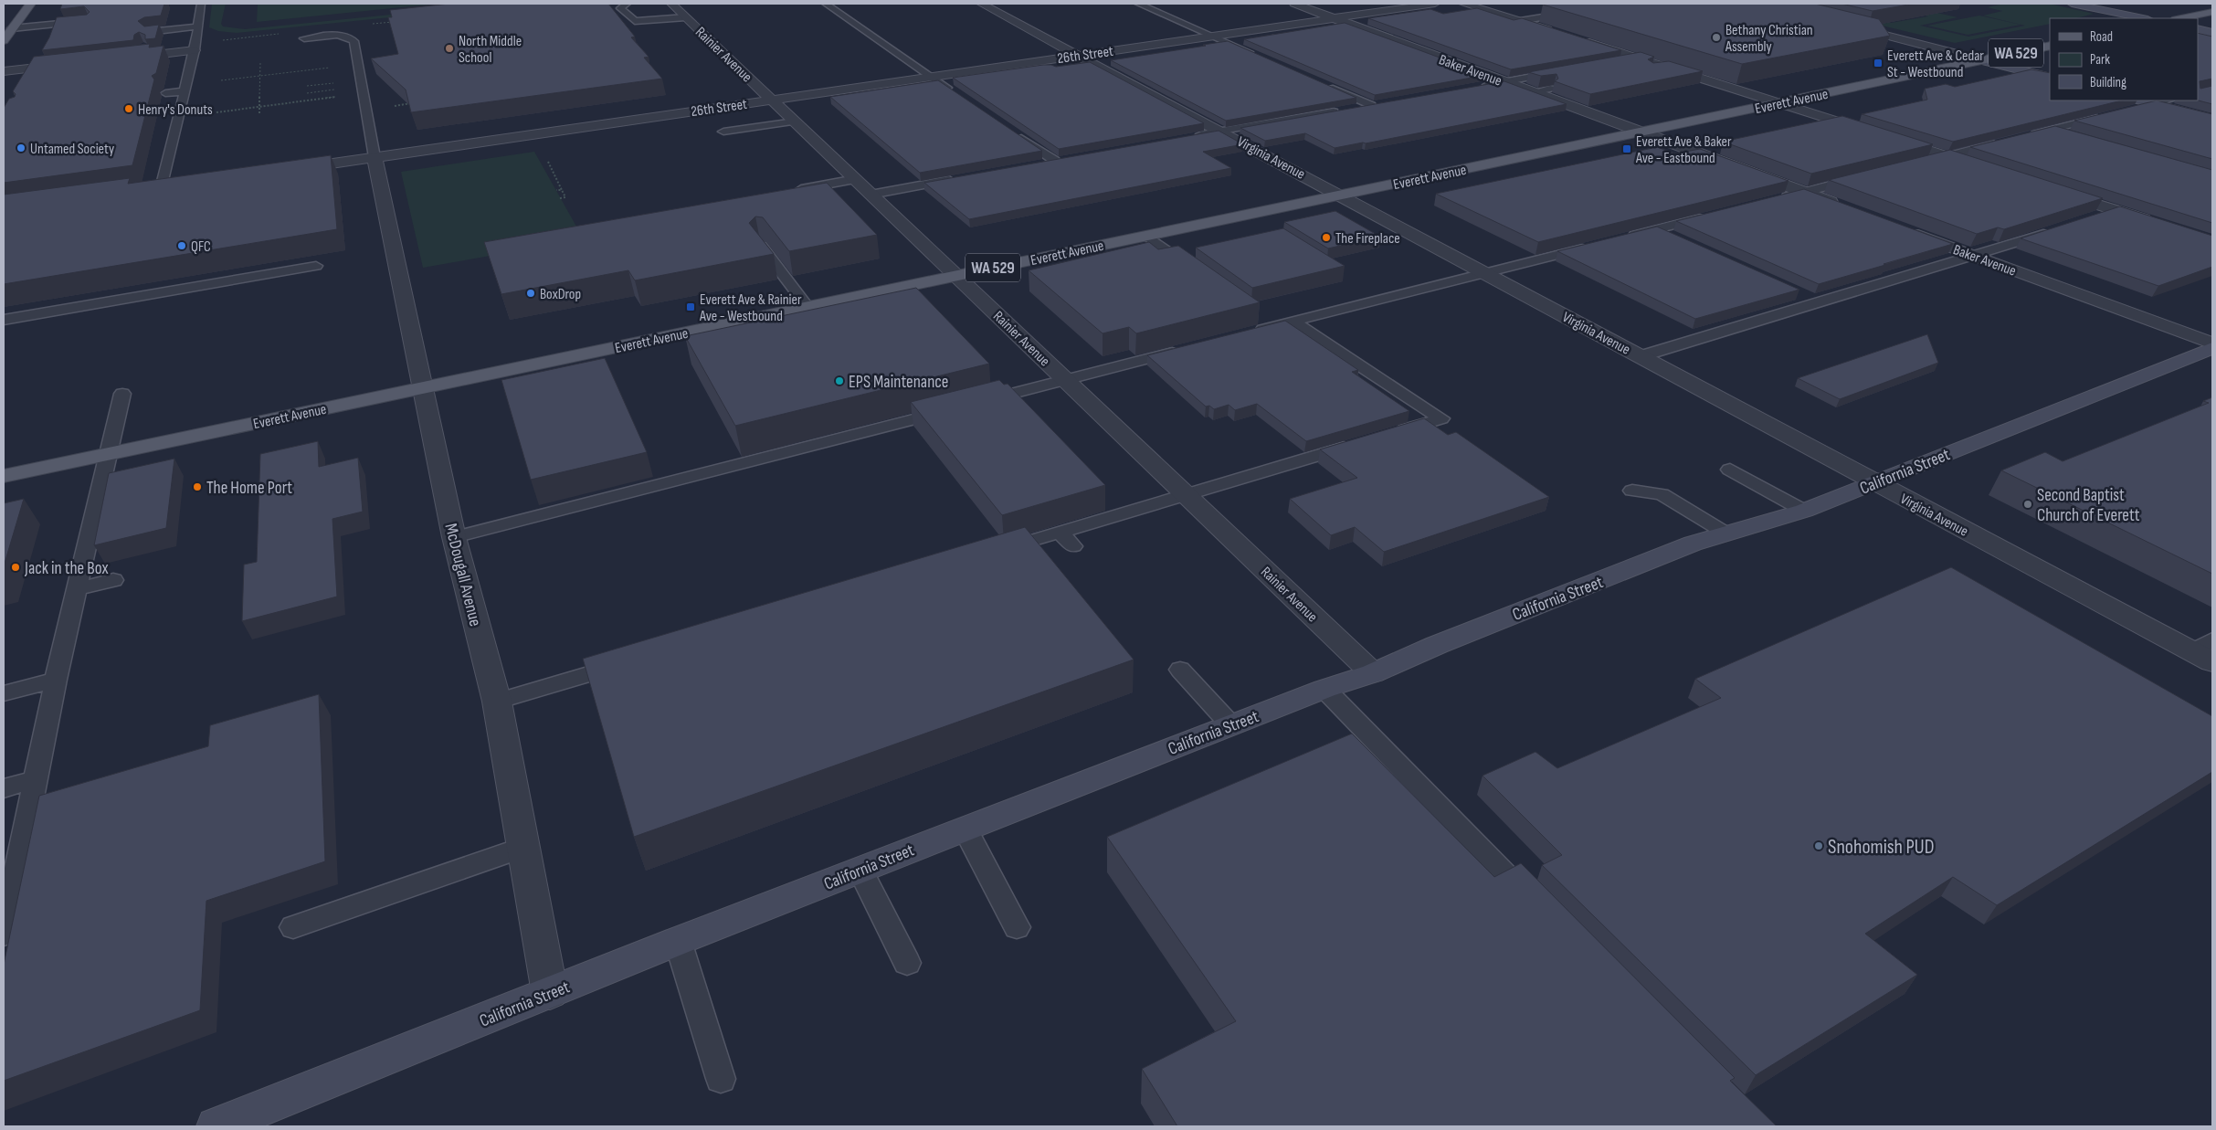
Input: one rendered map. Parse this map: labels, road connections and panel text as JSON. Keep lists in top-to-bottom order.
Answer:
{
  "streets": {
    "main road": ["WA 529", "Everett Avenue"],
    "street": [
      "Rainier Avenue",
      "26th Street",
      "Baker Avenue",
      "Virginia Avenue",
      "California Street",
      "McDougall Avenue"
    ]
  },
  "crossings": [
    ["Rainier Avenue", "26th Street"],
    ["Rainier Avenue", "Everett Avenue"],
    ["Rainier Avenue", "California Street"],
    ["26th Street", "Baker Avenue"],
    ["26th Street", "Virginia Avenue"],
    ["26th Street", "McDougall Avenue"],
    ["Baker Avenue", "Everett Avenue"],
    ["Everett Avenue", "Virginia Avenue"],
    ["Everett Avenue", "McDougall Avenue"],
    ["Virginia Avenue", "California Street"],
    ["California Street", "McDougall Avenue"]
  ],
  "places": {
    "other": [
      "Bethany Christian Assembly",
      "North Middle School",
      "Henry's Donuts",
      "Untamed Society",
      "The Fireplace",
      "QFC",
      "BoxDrop",
      "EPS Maintenance",
      "The Home Port",
      "Second Baptist Church of Everett",
      "Jack in the Box",
      "Snohomish PUD"
    ],
    "transit": ["Everett Ave & Cedar St - Westbound", "Everett Ave & Baker Ave - Eastbound", "Everett Ave & Rainier Ave - Westbound"]
  },
  "legend": ["Road", "Park", "Building"]
}
